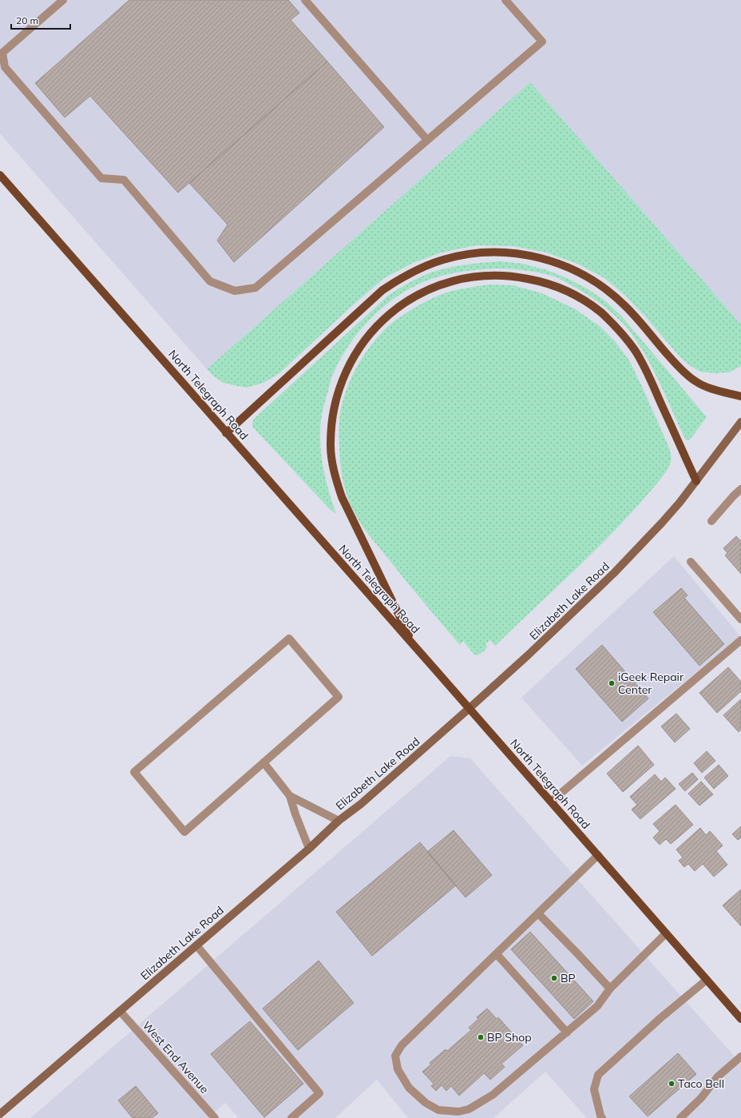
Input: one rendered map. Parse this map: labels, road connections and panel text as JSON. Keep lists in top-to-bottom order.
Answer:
{
  "streets": {
    "main road": ["North Telegraph Road", "Elizabeth Lake Road"],
    "street": ["West End Avenue"]
  },
  "crossings": [
    ["North Telegraph Road", "Elizabeth Lake Road"],
    ["Elizabeth Lake Road", "West End Avenue"]
  ],
  "places": [
    "iGeek Repair Center",
    "BP",
    "BP Shop",
    "Taco Bell"
  ],
  "scale_bar": "20 m"
}
